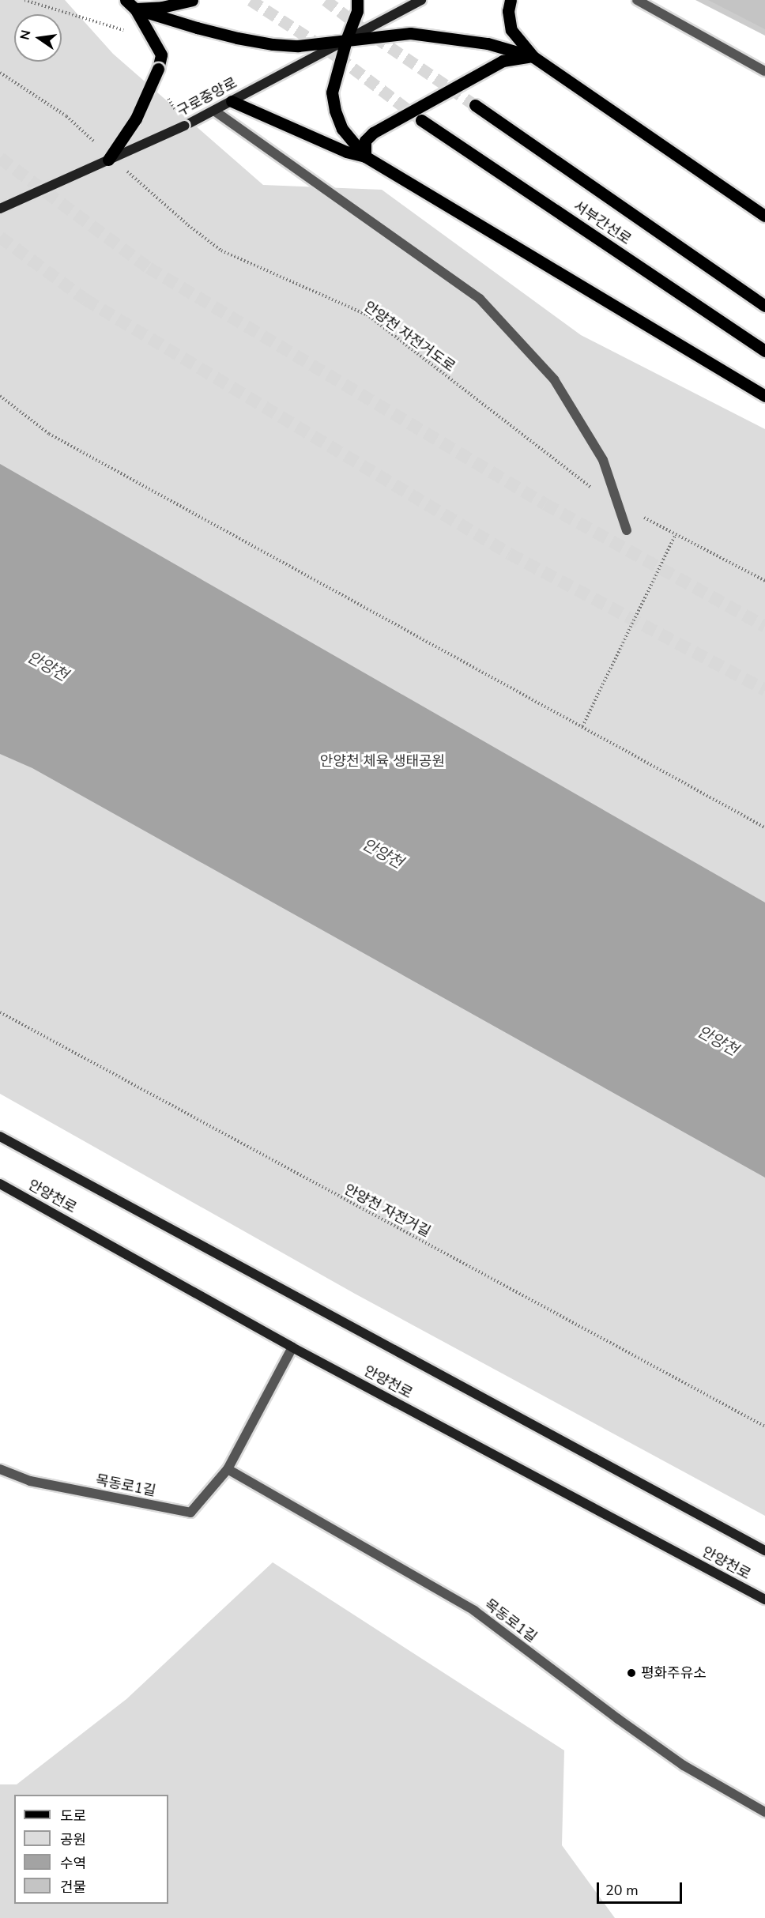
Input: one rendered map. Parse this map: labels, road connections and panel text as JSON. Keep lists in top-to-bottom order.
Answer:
{
  "streets": {
    "main road": ["구로중앙로", "서부간선로", "안양천로"],
    "street": ["목동로1길"],
    "path": ["안양천 자전거도로", "안양천 자전거길"]
  },
  "crossings": [
    ["안양천로", "목동로1길"]
  ],
  "water": ["안양천"],
  "parks": ["안양천 체육 생태공원"],
  "places": ["평화주유소"],
  "legend": [
    "도로",
    "공원",
    "수역",
    "건물"
  ],
  "scale_bar": "20 m",
  "north": "left"
}
